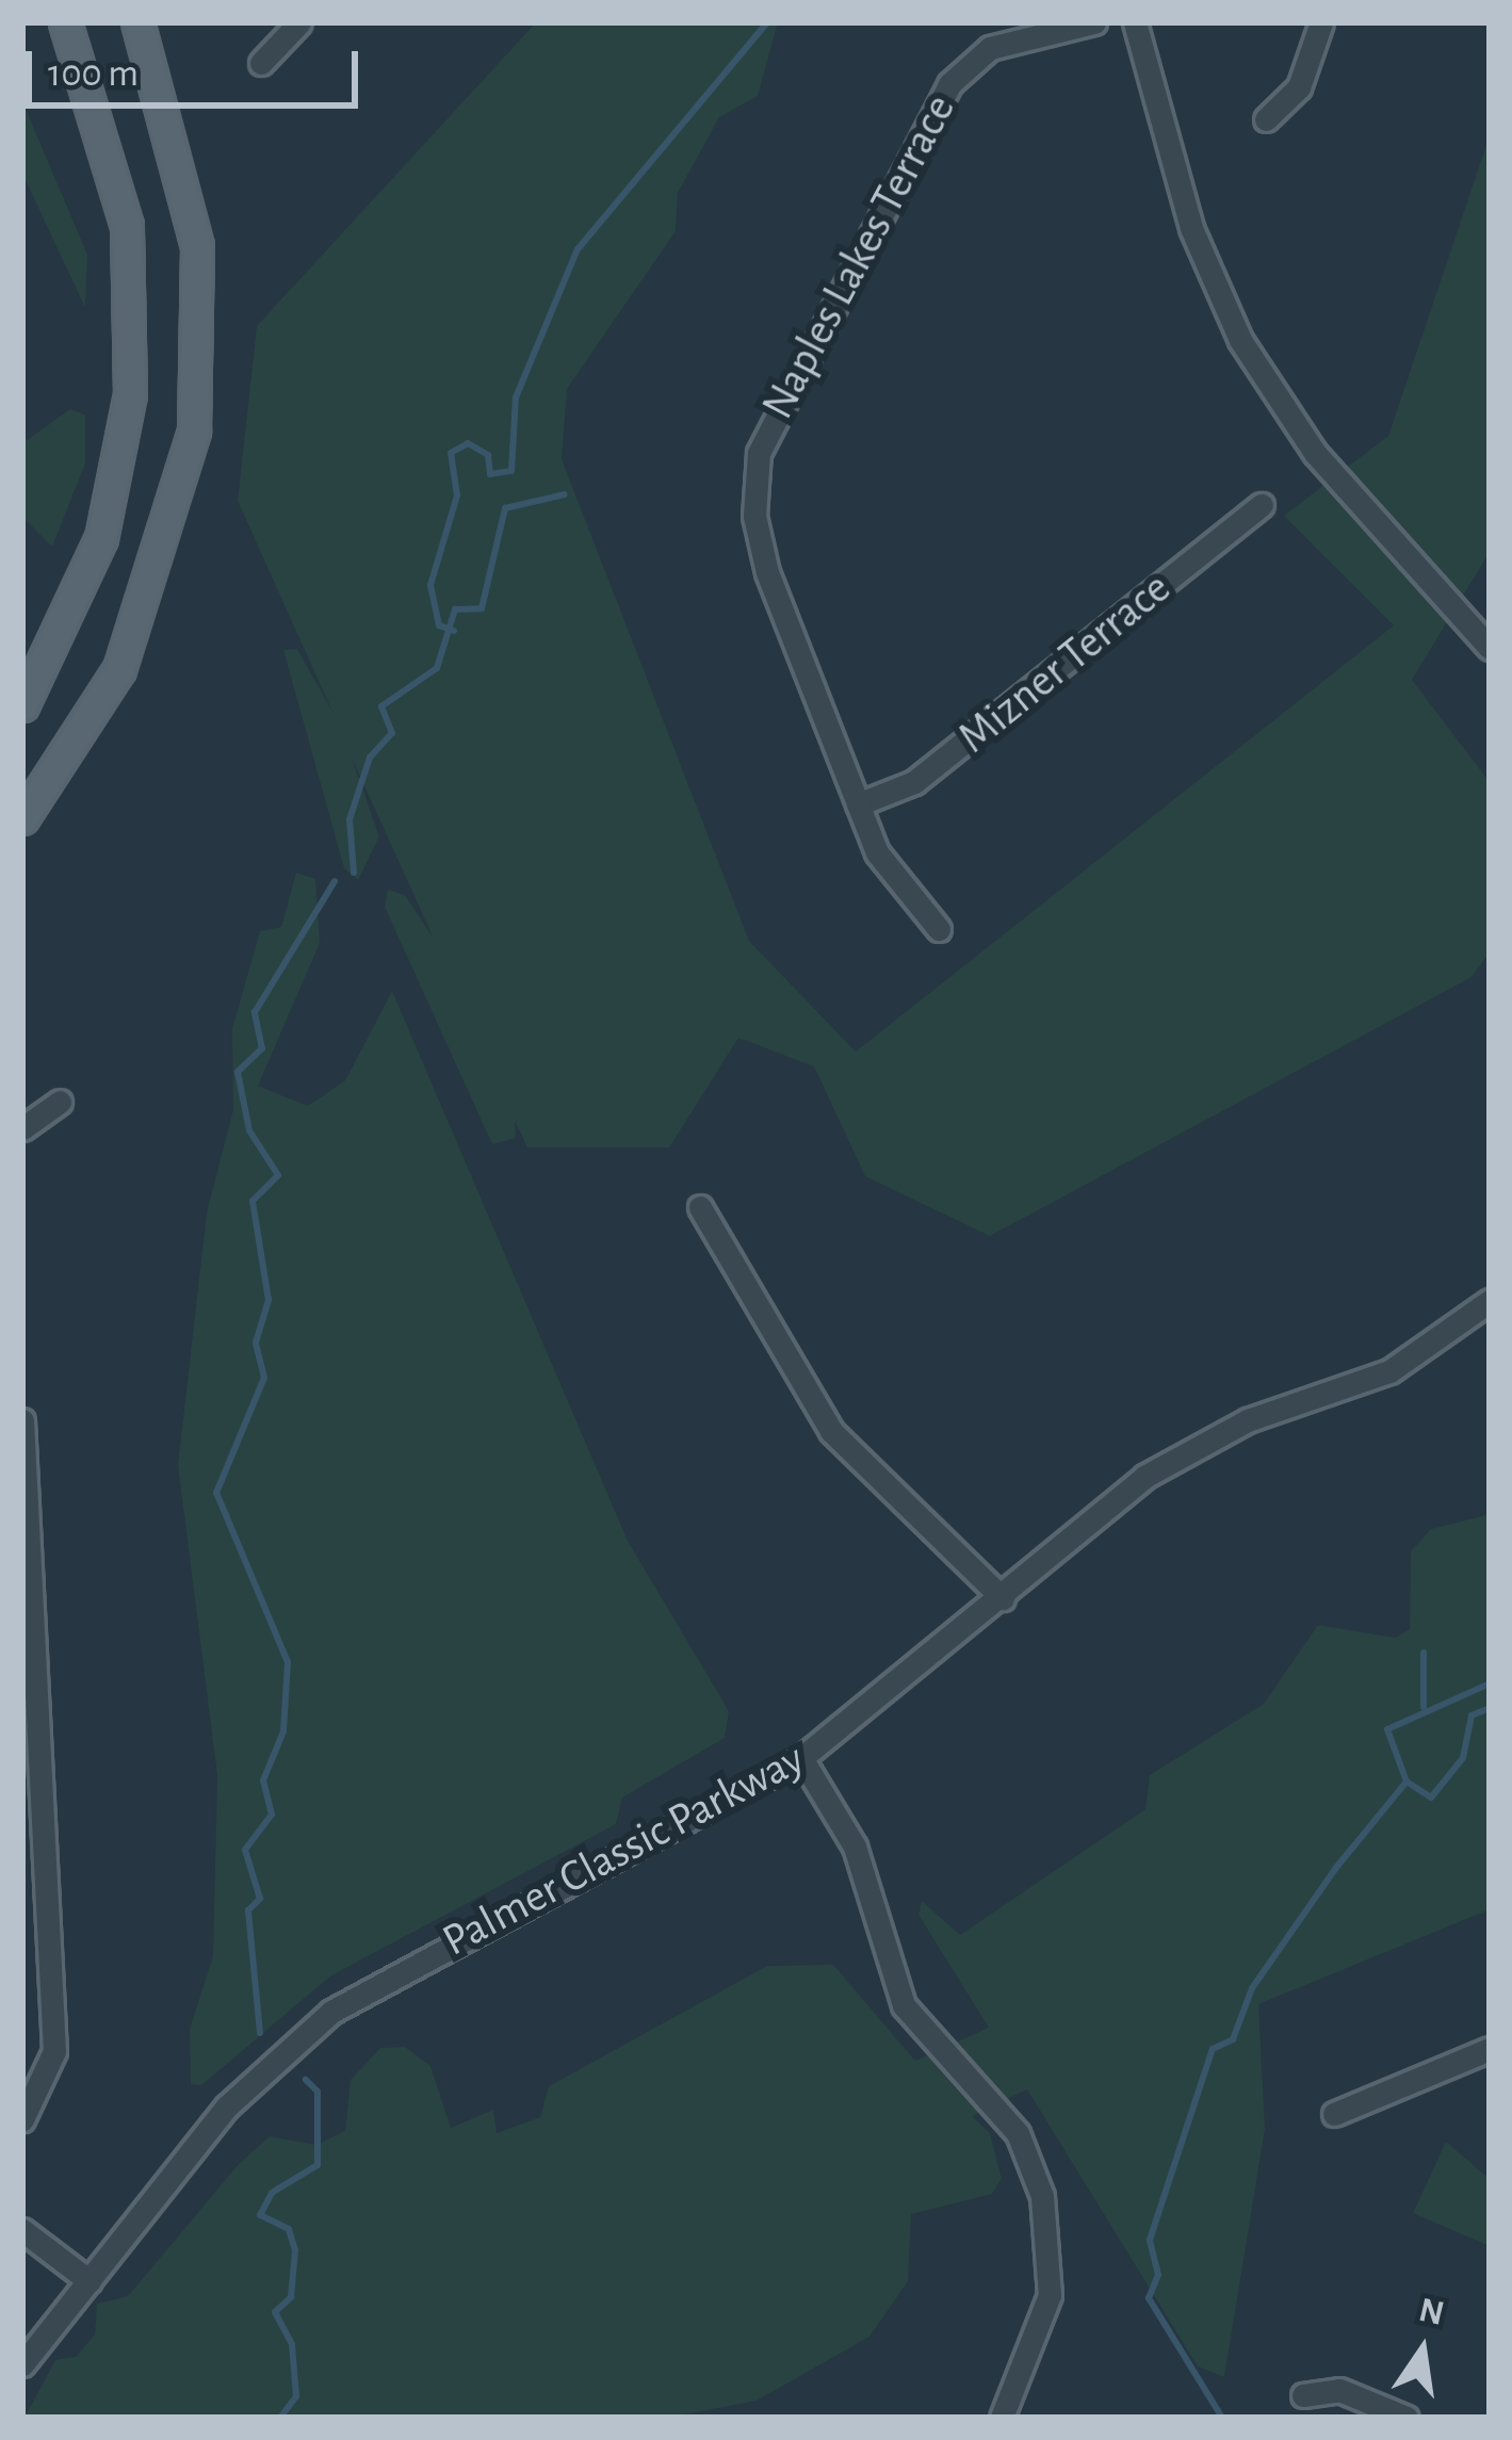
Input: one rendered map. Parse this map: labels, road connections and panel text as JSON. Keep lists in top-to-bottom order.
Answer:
{
  "streets": {
    "street": ["Naples Lakes Terrace", "Mizner Terrace", "Palmer Classic Parkway"]
  },
  "crossings": [
    ["Naples Lakes Terrace", "Mizner Terrace"]
  ],
  "scale_bar": "100 m",
  "north": "top"
}
